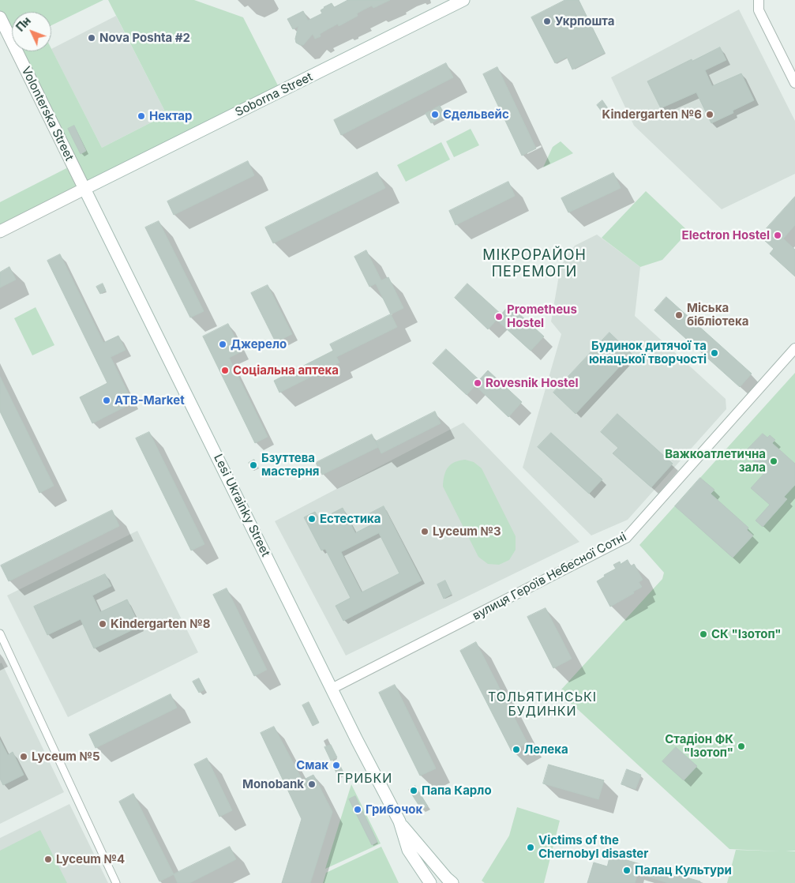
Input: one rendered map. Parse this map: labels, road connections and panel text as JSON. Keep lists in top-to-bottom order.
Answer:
{
  "streets": {
    "main road": ["Soborna Street", "Volonterska Street", "Lesi Ukrainky Street"],
    "street": ["вулиця Героїв Небесної Сотні"]
  },
  "crossings": [
    ["Soborna Street", "Volonterska Street"],
    ["Soborna Street", "Lesi Ukrainky Street"],
    ["Volonterska Street", "Lesi Ukrainky Street"],
    ["Lesi Ukrainky Street", "вулиця Героїв Небесної Сотні"]
  ],
  "districts": ["МІКРОРАЙОН ПЕРЕМОГИ", "ТОЛЬЯТИНСЬКІ БУДИНКИ", "ГРИБКИ"],
  "places": [
    "Укрпошта",
    "Nova Poshta #2",
    "Єдельвейс",
    "Kindergarten №6",
    "Нектар",
    "Electron Hostel",
    "Міська бібліотека",
    "Prometheus Hostel",
    "Джерело",
    "Будинок дитячої та юнацької творчості",
    "Соціальна аптека",
    "Rovesnik Hostel",
    "ATB-Market",
    "Важкоатлетична зала",
    "Бзуттева мастерня",
    "Естестика",
    "Lyceum №3",
    "Kindergarten №8",
    "СК \"Ізотоп\"",
    "Стадіон ФК \"Ізотоп\"",
    "Лелека",
    "Lyceum №5",
    "Смак",
    "Monobank",
    "Папа Карло",
    "Грибочок",
    "Victims of the Chernobyl disaster",
    "Lyceum №4",
    "Палац Культури"
  ],
  "north": "top left"
}
